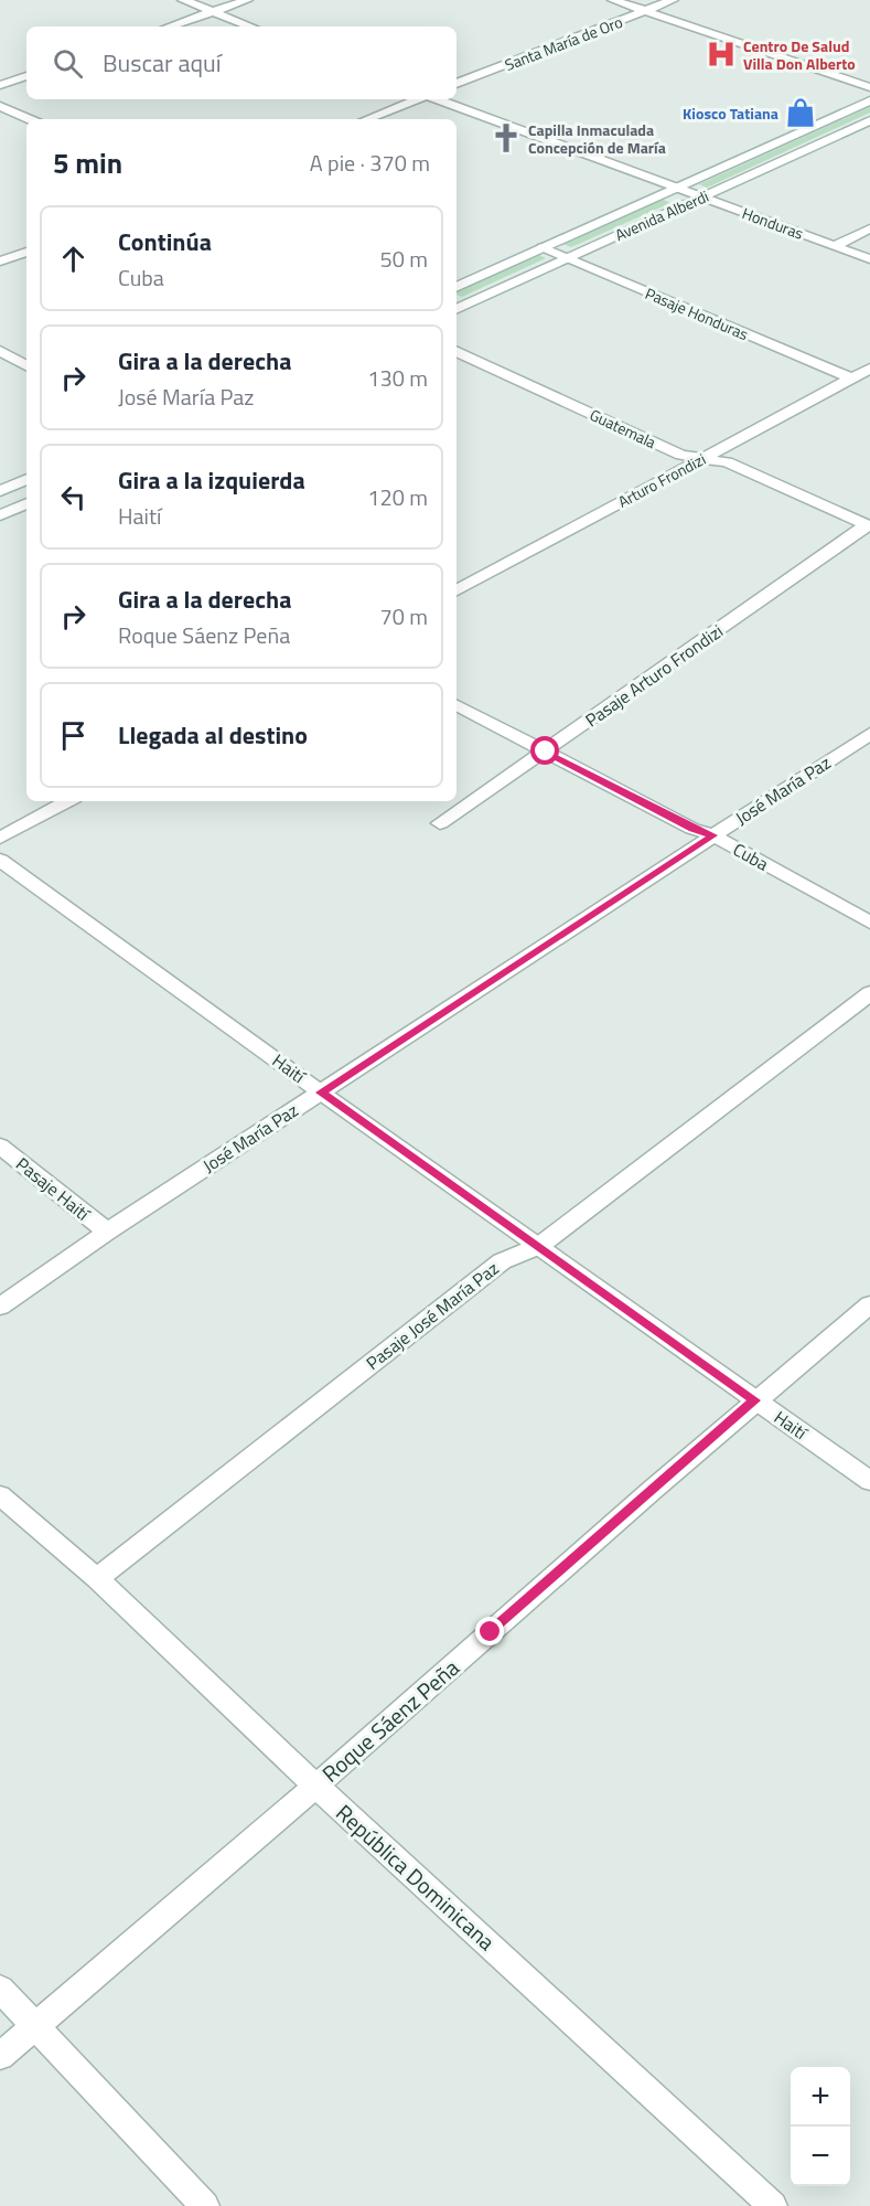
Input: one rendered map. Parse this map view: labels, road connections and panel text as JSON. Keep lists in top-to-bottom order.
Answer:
{
  "streets": {
    "street": [
      "Santa María de Oro",
      "Avenida Alberdi",
      "Honduras",
      "Pasaje Honduras",
      "Guatemala",
      "Arturo Frondizi",
      "Pasaje Arturo Frondizi",
      "José María Paz",
      "Cuba",
      "Haití",
      "Pasaje Haití",
      "Pasaje José María Paz",
      "Roque Sáenz Peña",
      "República Dominicana"
    ]
  },
  "crossings": [
    ["Avenida Alberdi", "Honduras"],
    ["Avenida Alberdi", "Pasaje Honduras"],
    ["Pasaje Honduras", "Arturo Frondizi"],
    ["Guatemala", "Arturo Frondizi"],
    ["Guatemala", "Pasaje Arturo Frondizi"],
    ["Pasaje Arturo Frondizi", "Cuba"],
    ["José María Paz", "Cuba"],
    ["José María Paz", "Haití"],
    ["José María Paz", "Pasaje Haití"],
    ["Haití", "Pasaje José María Paz"],
    ["Haití", "Roque Sáenz Peña"],
    ["Pasaje José María Paz", "República Dominicana"],
    ["Roque Sáenz Peña", "República Dominicana"]
  ],
  "places": {
    "hospital": ["Centro De Salud Villa Don Alberto"],
    "shop": ["Kiosco Tatiana"],
    "church": ["Capilla Inmaculada Concepción de María"]
  },
  "page": {
    "search": "Buscar aquí",
    "heading": ["5 min", "A pie · 370 m"],
    "list": [
      ["Continúa", "Cuba", "50 m"],
      ["Gira a la derecha", "José María Paz", "130 m"],
      ["Gira a la izquierda", "Haití", "120 m"],
      ["Gira a la derecha", "Roque Sáenz Peña", "70 m"],
      "Llegada al destino"
    ],
    "map_buttons": ["+", "−"]
  }
}
